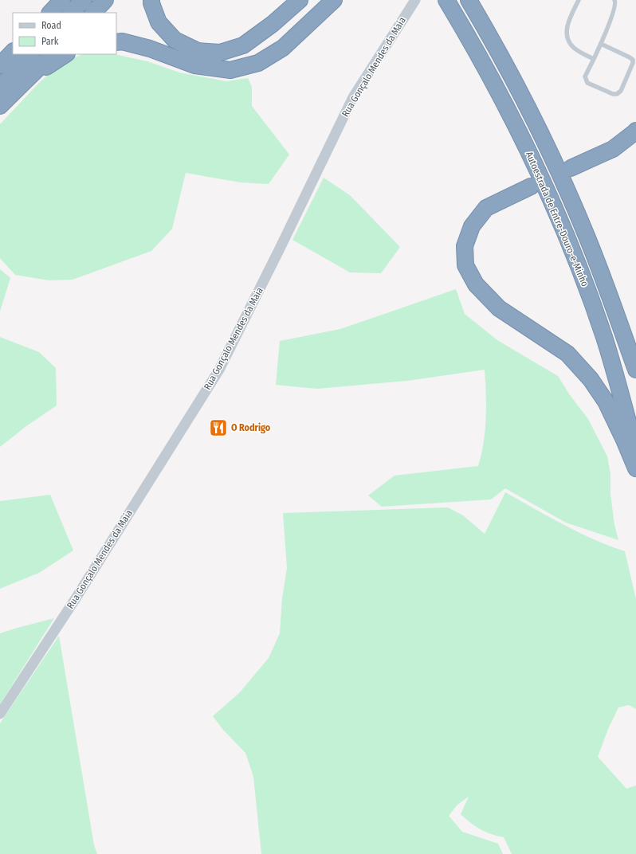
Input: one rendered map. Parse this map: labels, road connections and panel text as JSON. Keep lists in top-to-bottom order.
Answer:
{
  "streets": {
    "highway": ["Autoestrada de Entre-Douro-e-Minho"],
    "street": ["Rua Gonçalo Mendes da Maia"]
  },
  "places": {
    "restaurant": ["O Rodrigo"]
  },
  "legend": ["Road", "Park"]
}
